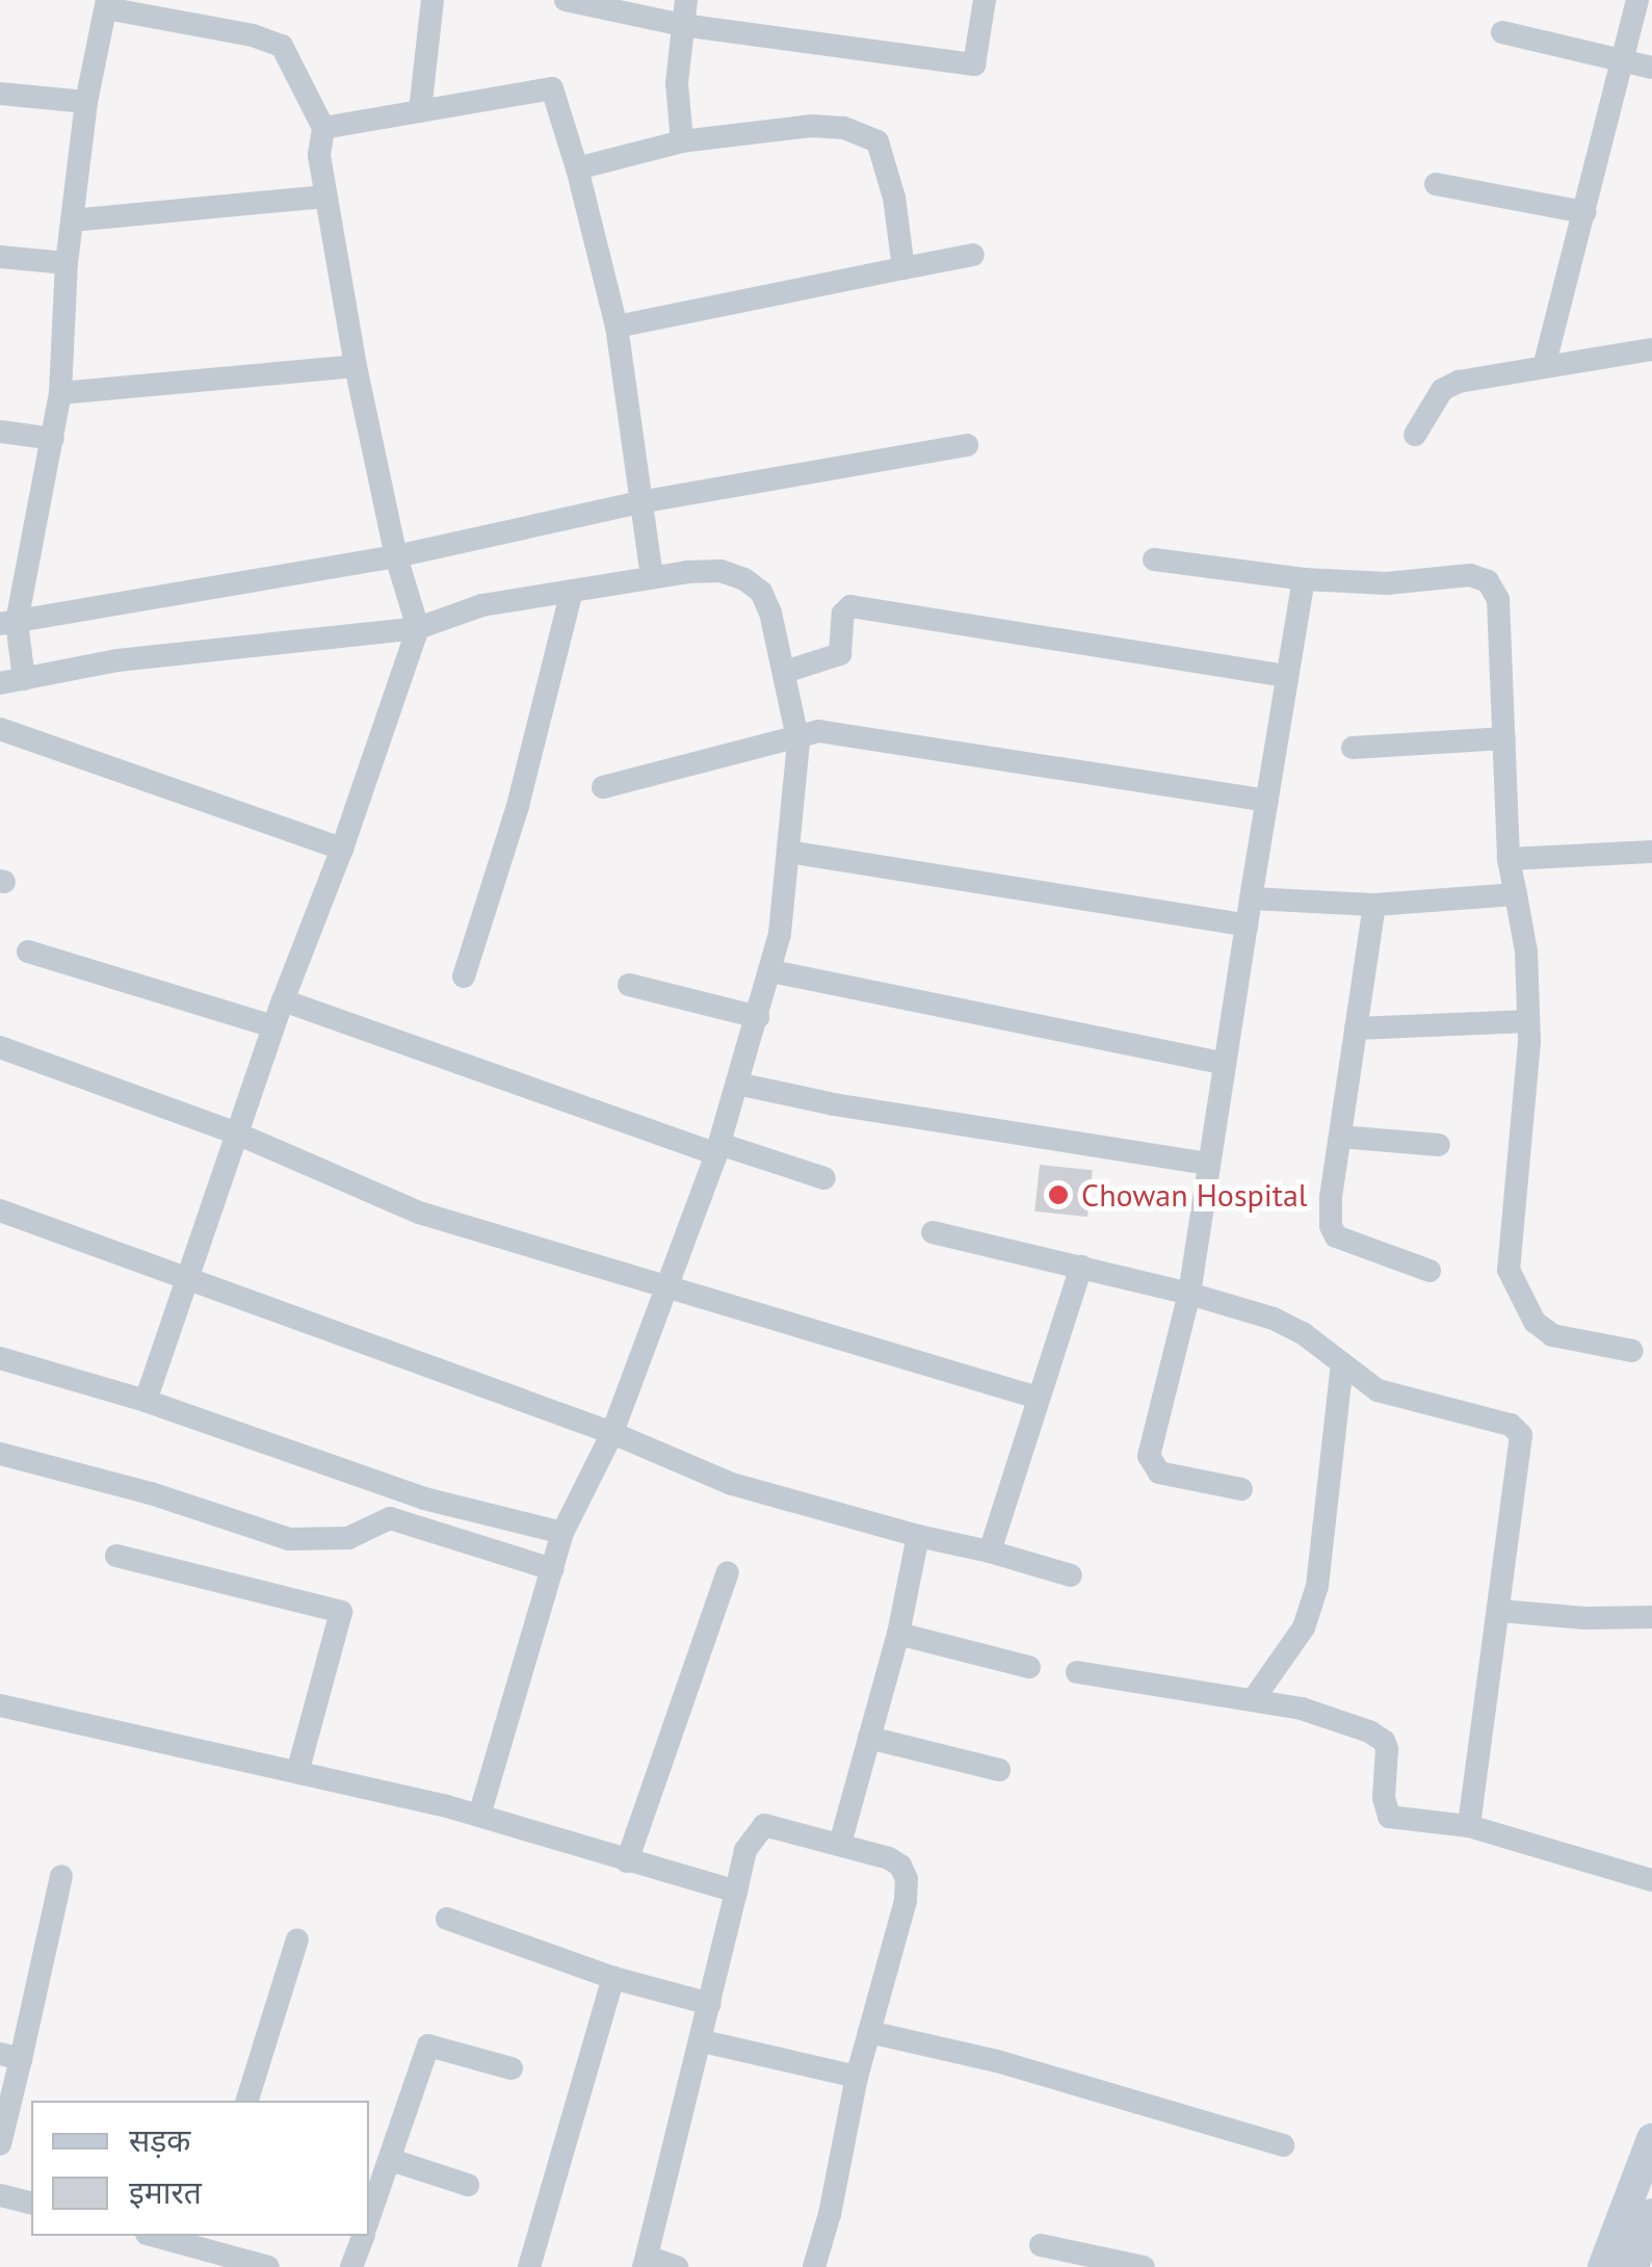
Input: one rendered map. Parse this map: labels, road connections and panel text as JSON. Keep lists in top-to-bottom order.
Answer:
{
  "places": ["Chowan Hospital"],
  "legend": ["सड़क", "इमारत"]
}
